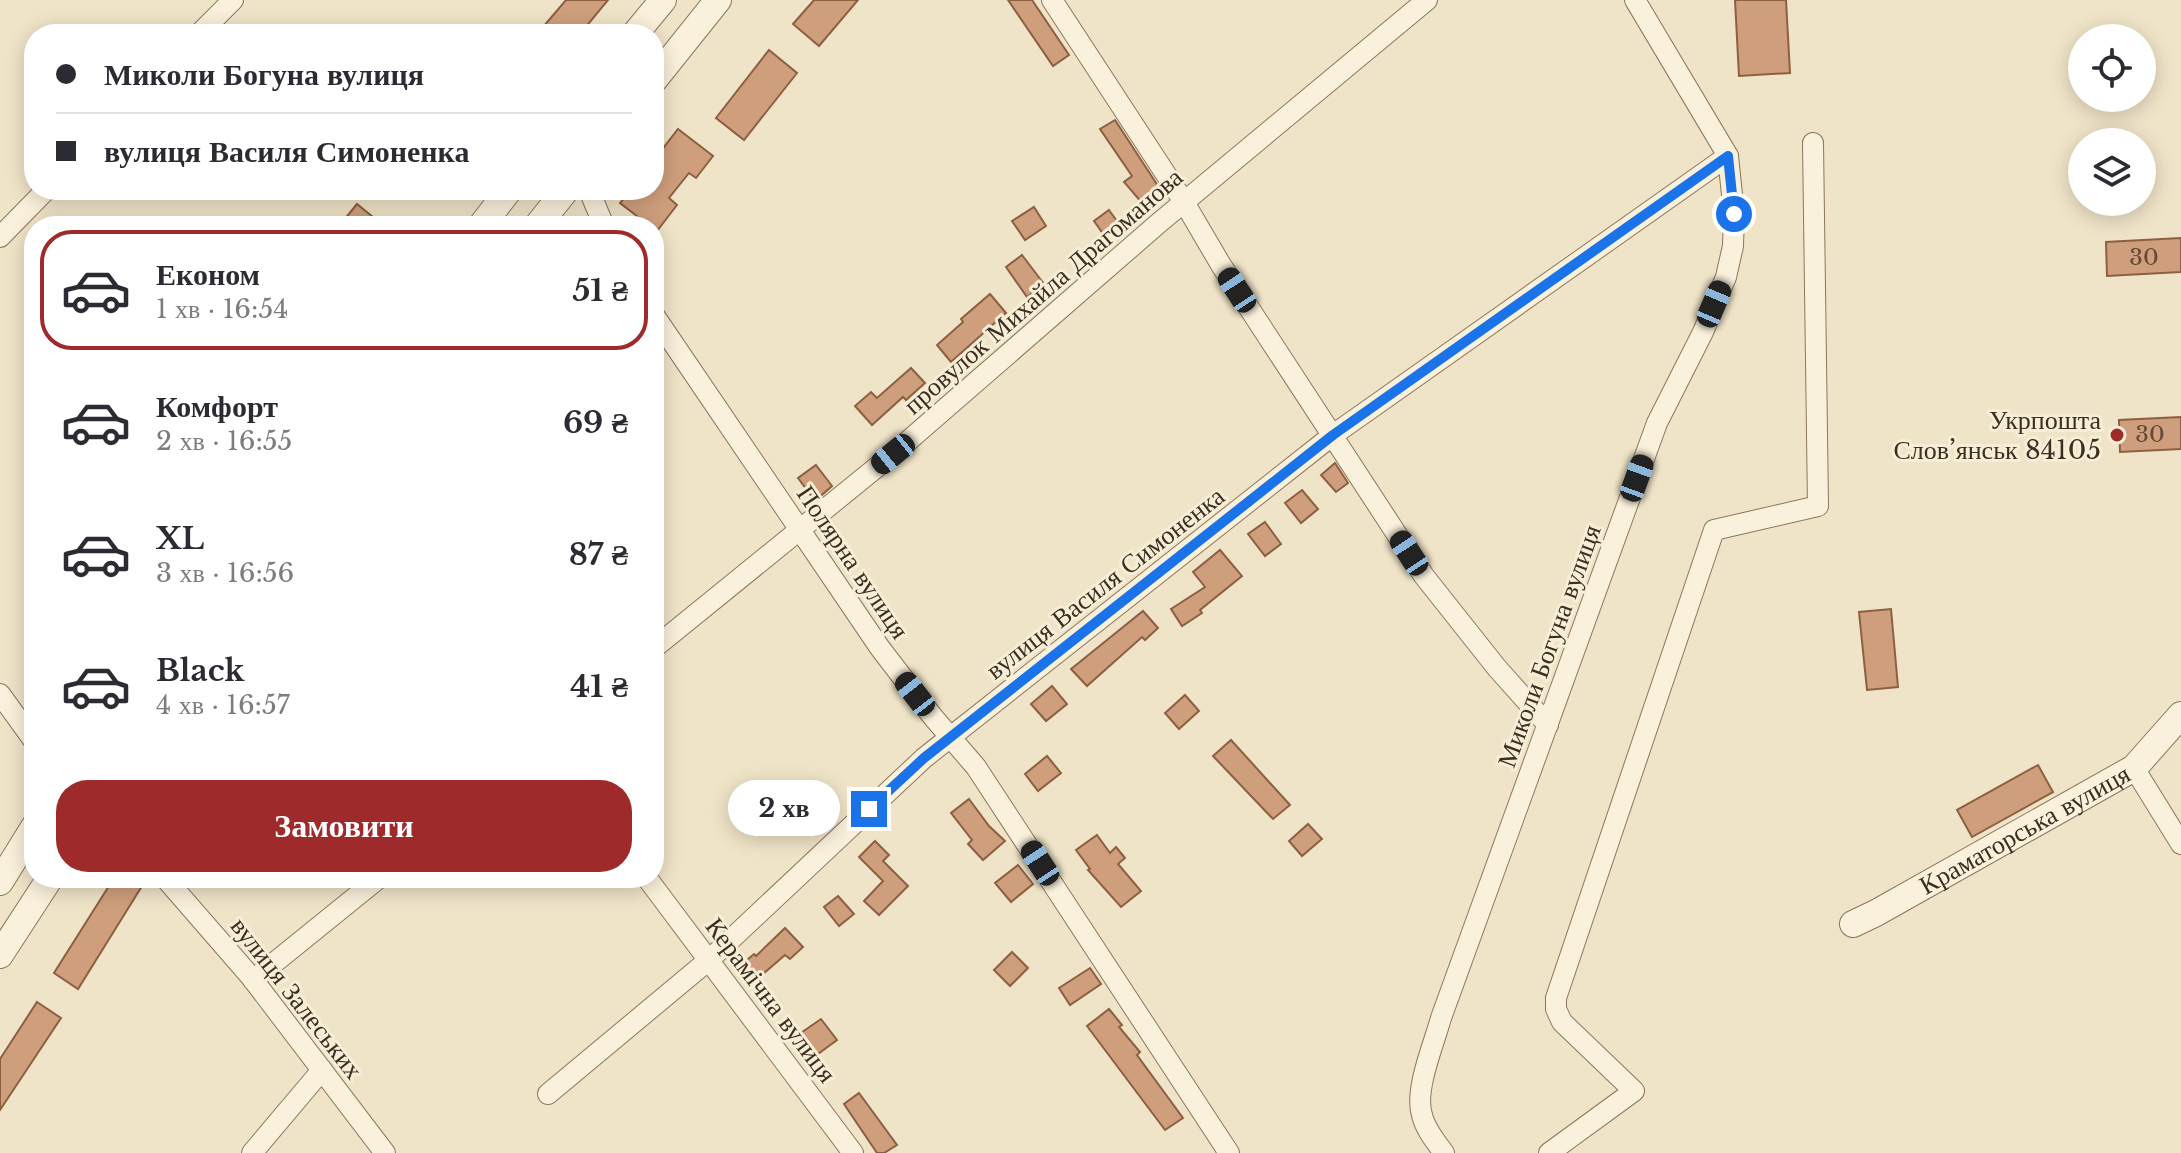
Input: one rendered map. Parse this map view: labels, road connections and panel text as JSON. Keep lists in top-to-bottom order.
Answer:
{
  "streets": {
    "street": [
      "провулок Михайла Драгоманова",
      "Полярна вулиця",
      "вулиця Василя Симоненка",
      "Миколи Богуна вулиця",
      "Краматорська вулиця",
      "вулиця Залеських",
      "Керамічна вулиця"
    ]
  },
  "crossings": [
    ["провулок Михайла Драгоманова", "Полярна вулиця"],
    ["Полярна вулиця", "вулиця Василя Симоненка"],
    ["вулиця Василя Симоненка", "Миколи Богуна вулиця"],
    ["вулиця Василя Симоненка", "Керамічна вулиця"]
  ],
  "places": ["Укрпошта Слов’янськ 84105"],
  "house_numbers": ["30", "30"],
  "page": {
    "banner": ["Миколи Богуна вулиця", "вулиця Василя Симоненка"],
    "list": [
      {
        "name": "Економ",
        "note": "1 хв · 16:54",
        "value": "51 ₴"
      },
      {
        "name": "Комфорт",
        "note": "2 хв · 16:55",
        "value": "69 ₴"
      },
      {
        "name": "XL",
        "note": "3 хв · 16:56",
        "value": "87 ₴"
      },
      {
        "name": "Black",
        "note": "4 хв · 16:57",
        "value": "41 ₴"
      }
    ],
    "buttons": "Замовити",
    "bubble": "2 хв"
  }
}
